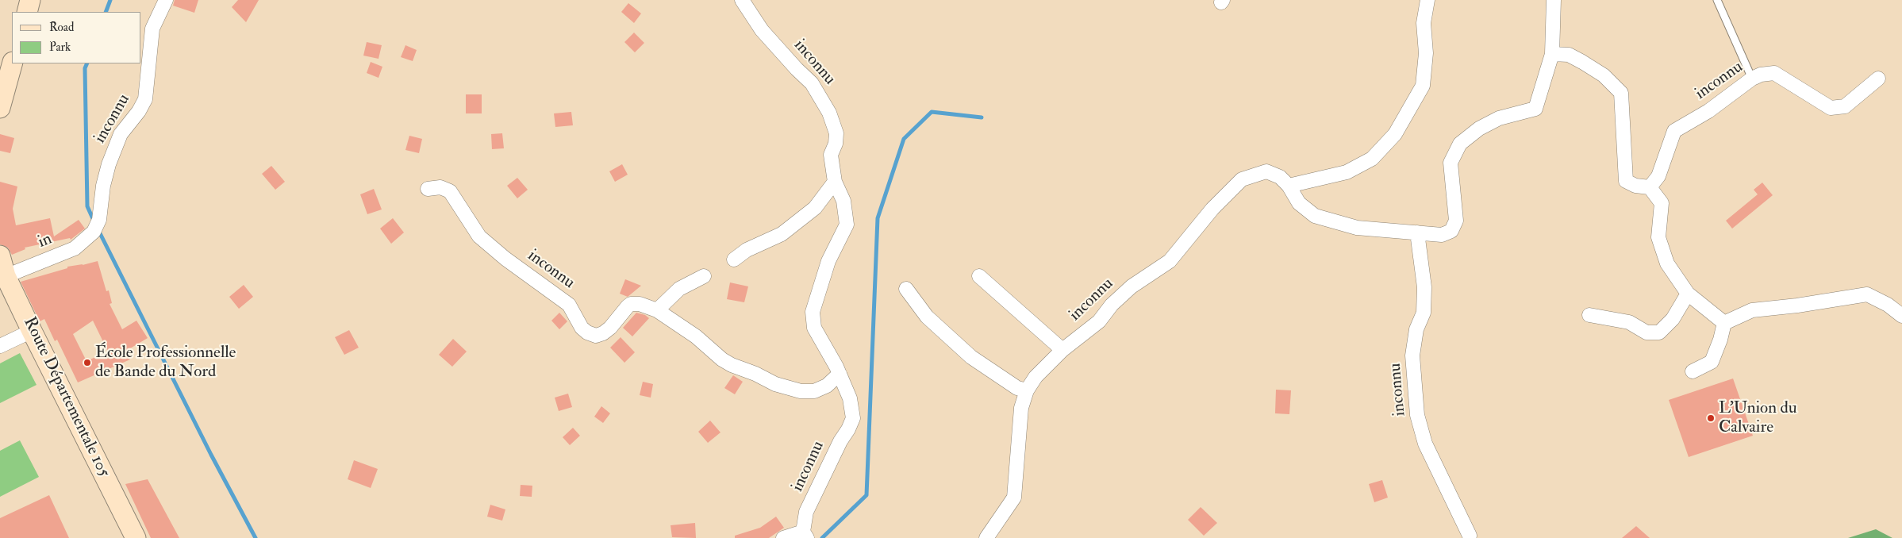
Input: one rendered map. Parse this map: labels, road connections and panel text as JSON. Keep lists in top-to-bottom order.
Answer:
{
  "streets": {
    "street": ["inconnu", "in", "Route Départementale 105"]
  },
  "crossings": [
    ["inconnu", "in"],
    ["in", "Route Départementale 105"]
  ],
  "places": ["École Professionnelle de Bande du Nord", "L'Union du Calvaire"],
  "legend": ["Road", "Park"]
}
